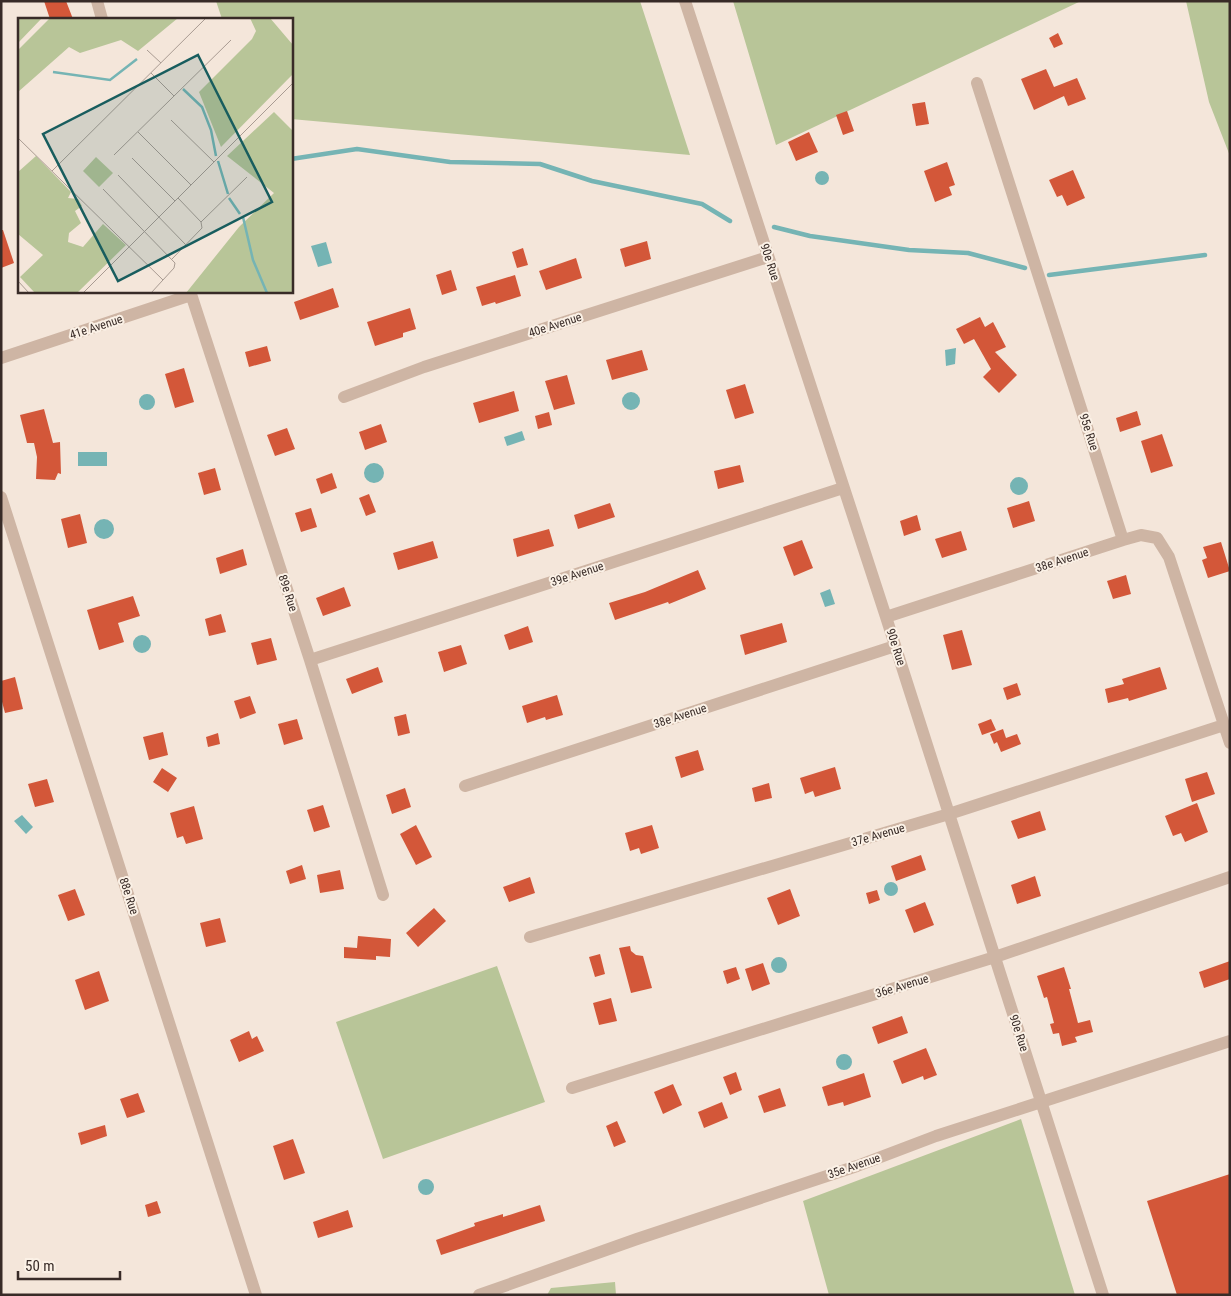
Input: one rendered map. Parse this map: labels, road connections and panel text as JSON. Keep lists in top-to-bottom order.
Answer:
{
  "streets": {
    "street": [
      "90e Rue",
      "40e Avenue",
      "41e Avenue",
      "95e Rue",
      "38e Avenue",
      "39e Avenue",
      "89e Rue",
      "37e Avenue",
      "88e Rue",
      "36e Avenue",
      "35e Avenue"
    ]
  },
  "crossings": [
    ["90e Rue", "40e Avenue"],
    ["90e Rue", "38e Avenue"],
    ["90e Rue", "39e Avenue"],
    ["90e Rue", "37e Avenue"],
    ["90e Rue", "36e Avenue"],
    ["90e Rue", "35e Avenue"],
    ["41e Avenue", "89e Rue"],
    ["95e Rue", "38e Avenue"],
    ["39e Avenue", "89e Rue"]
  ],
  "scale_bar": "50 m"
}
